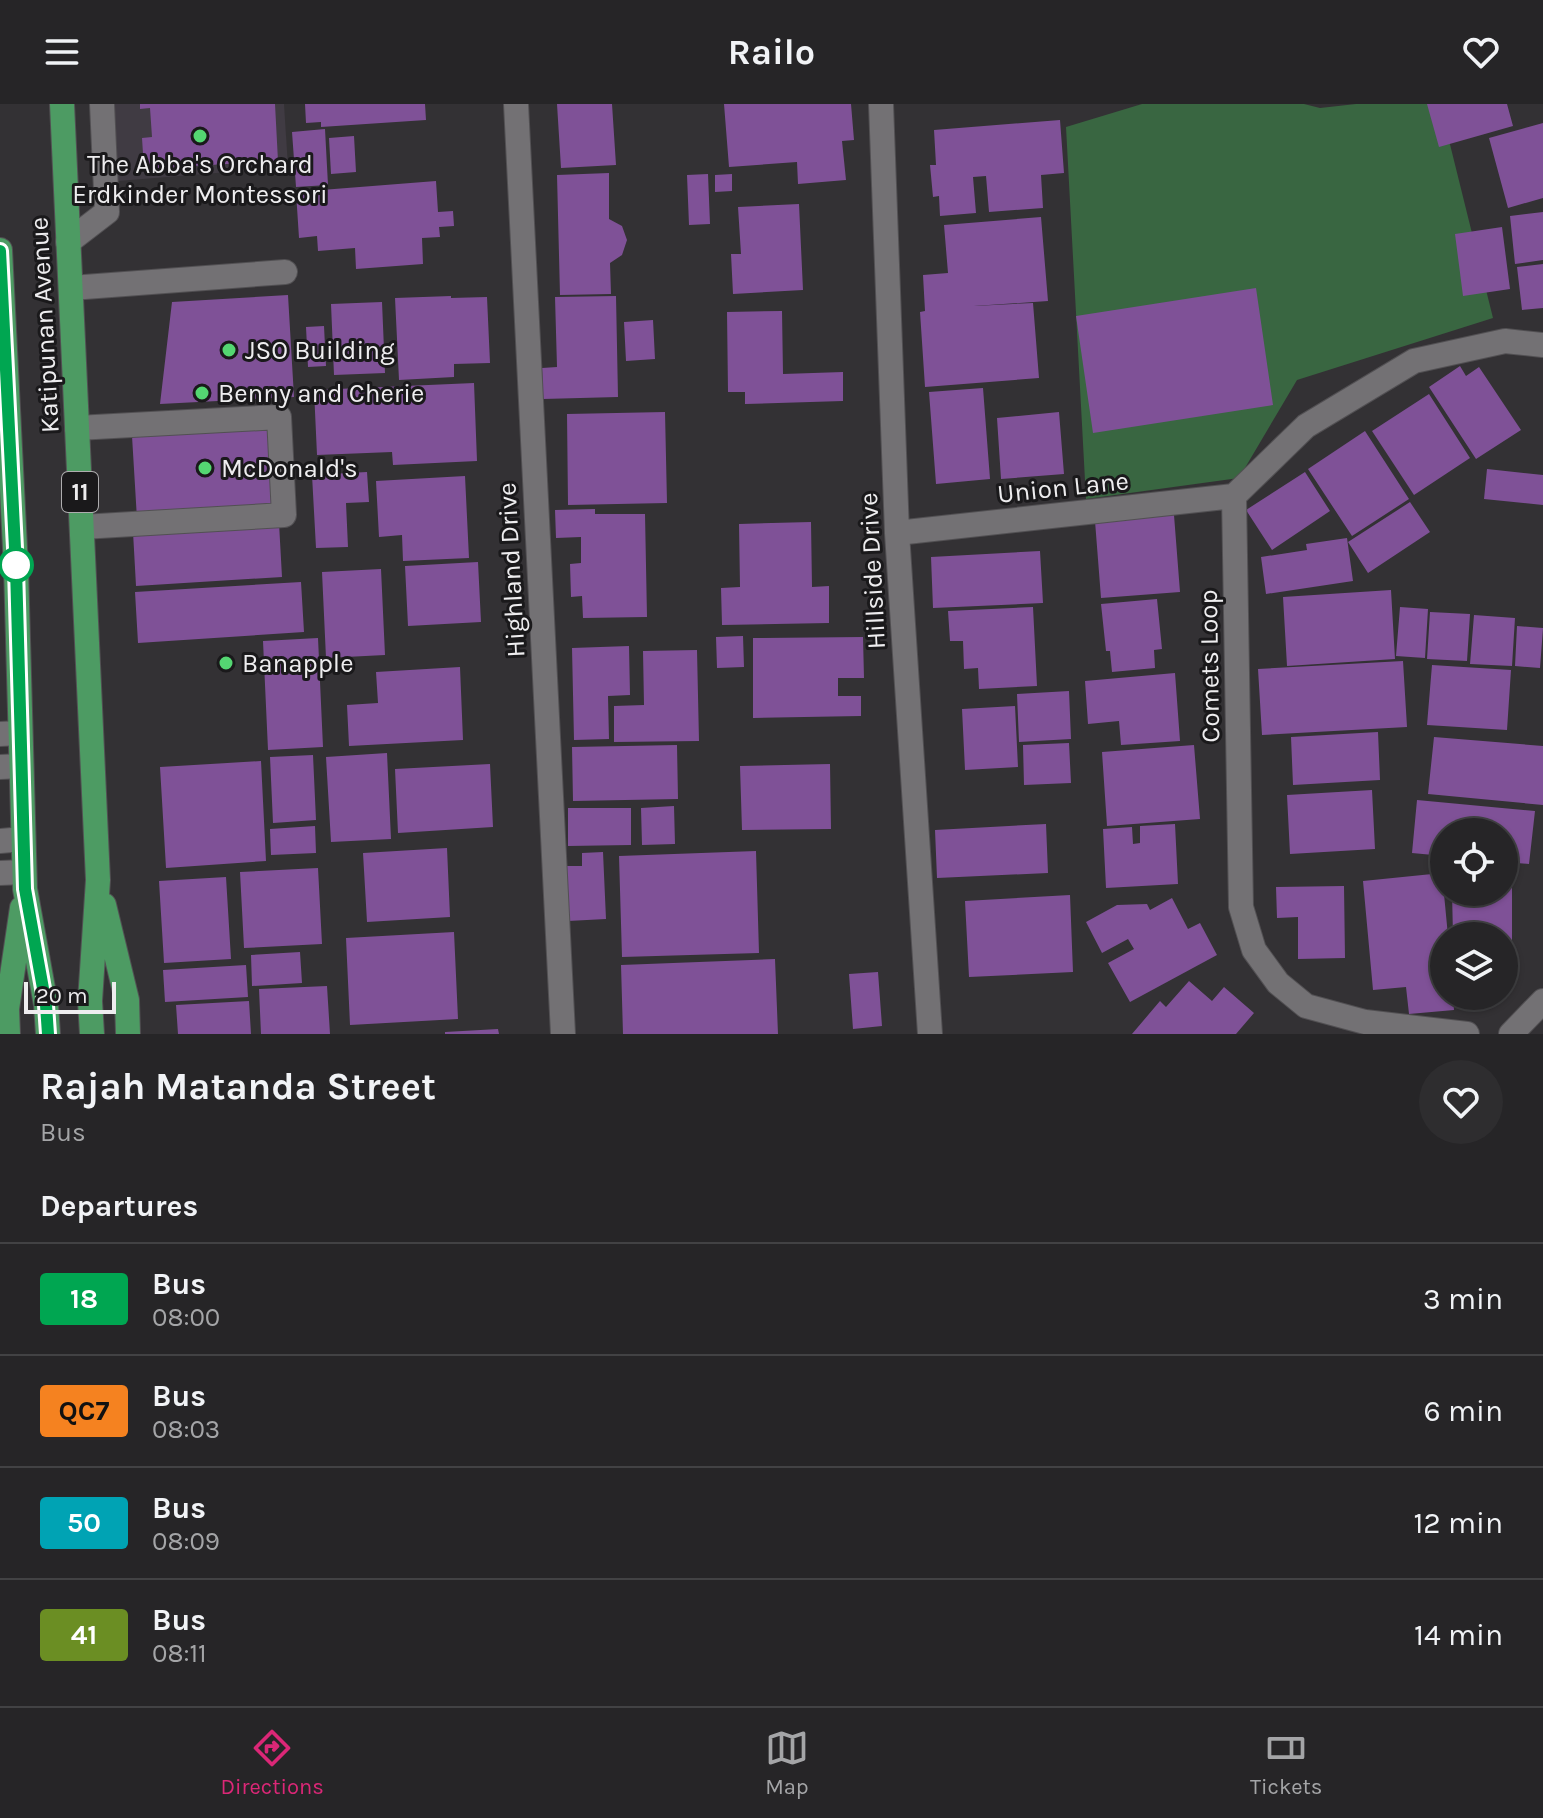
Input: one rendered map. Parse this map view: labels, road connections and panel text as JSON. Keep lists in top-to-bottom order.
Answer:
{
  "streets": {
    "main road": ["Katipunan Avenue", "11"],
    "street": [
      "Union Lane",
      "Highland Drive",
      "Hillside Drive",
      "Comets Loop"
    ]
  },
  "crossings": [
    ["Union Lane", "Hillside Drive"],
    ["Union Lane", "Comets Loop"]
  ],
  "places": [
    "The Abba's Orchard Erdkinder Montessori",
    "JSO Building",
    "Benny and Cherie",
    "McDonald's",
    "Banapple"
  ],
  "lines": ["bus line 18"],
  "scale_bar": "20 m",
  "page": {
    "header": "Railo",
    "scale": "20 m",
    "heading": [
      ["Rajah Matanda Street", "Bus"],
      "Departures"
    ],
    "list": [
      {
        "mark": "18",
        "name": "Bus",
        "note": "08:00",
        "value": "3 min"
      },
      {
        "mark": "QC7",
        "name": "Bus",
        "note": "08:03",
        "value": "6 min"
      },
      {
        "mark": "50",
        "name": "Bus",
        "note": "08:09",
        "value": "12 min"
      },
      {
        "mark": "41",
        "name": "Bus",
        "note": "08:11",
        "value": "14 min"
      }
    ],
    "tabs": ["Directions", "Map", "Tickets"]
  }
}
